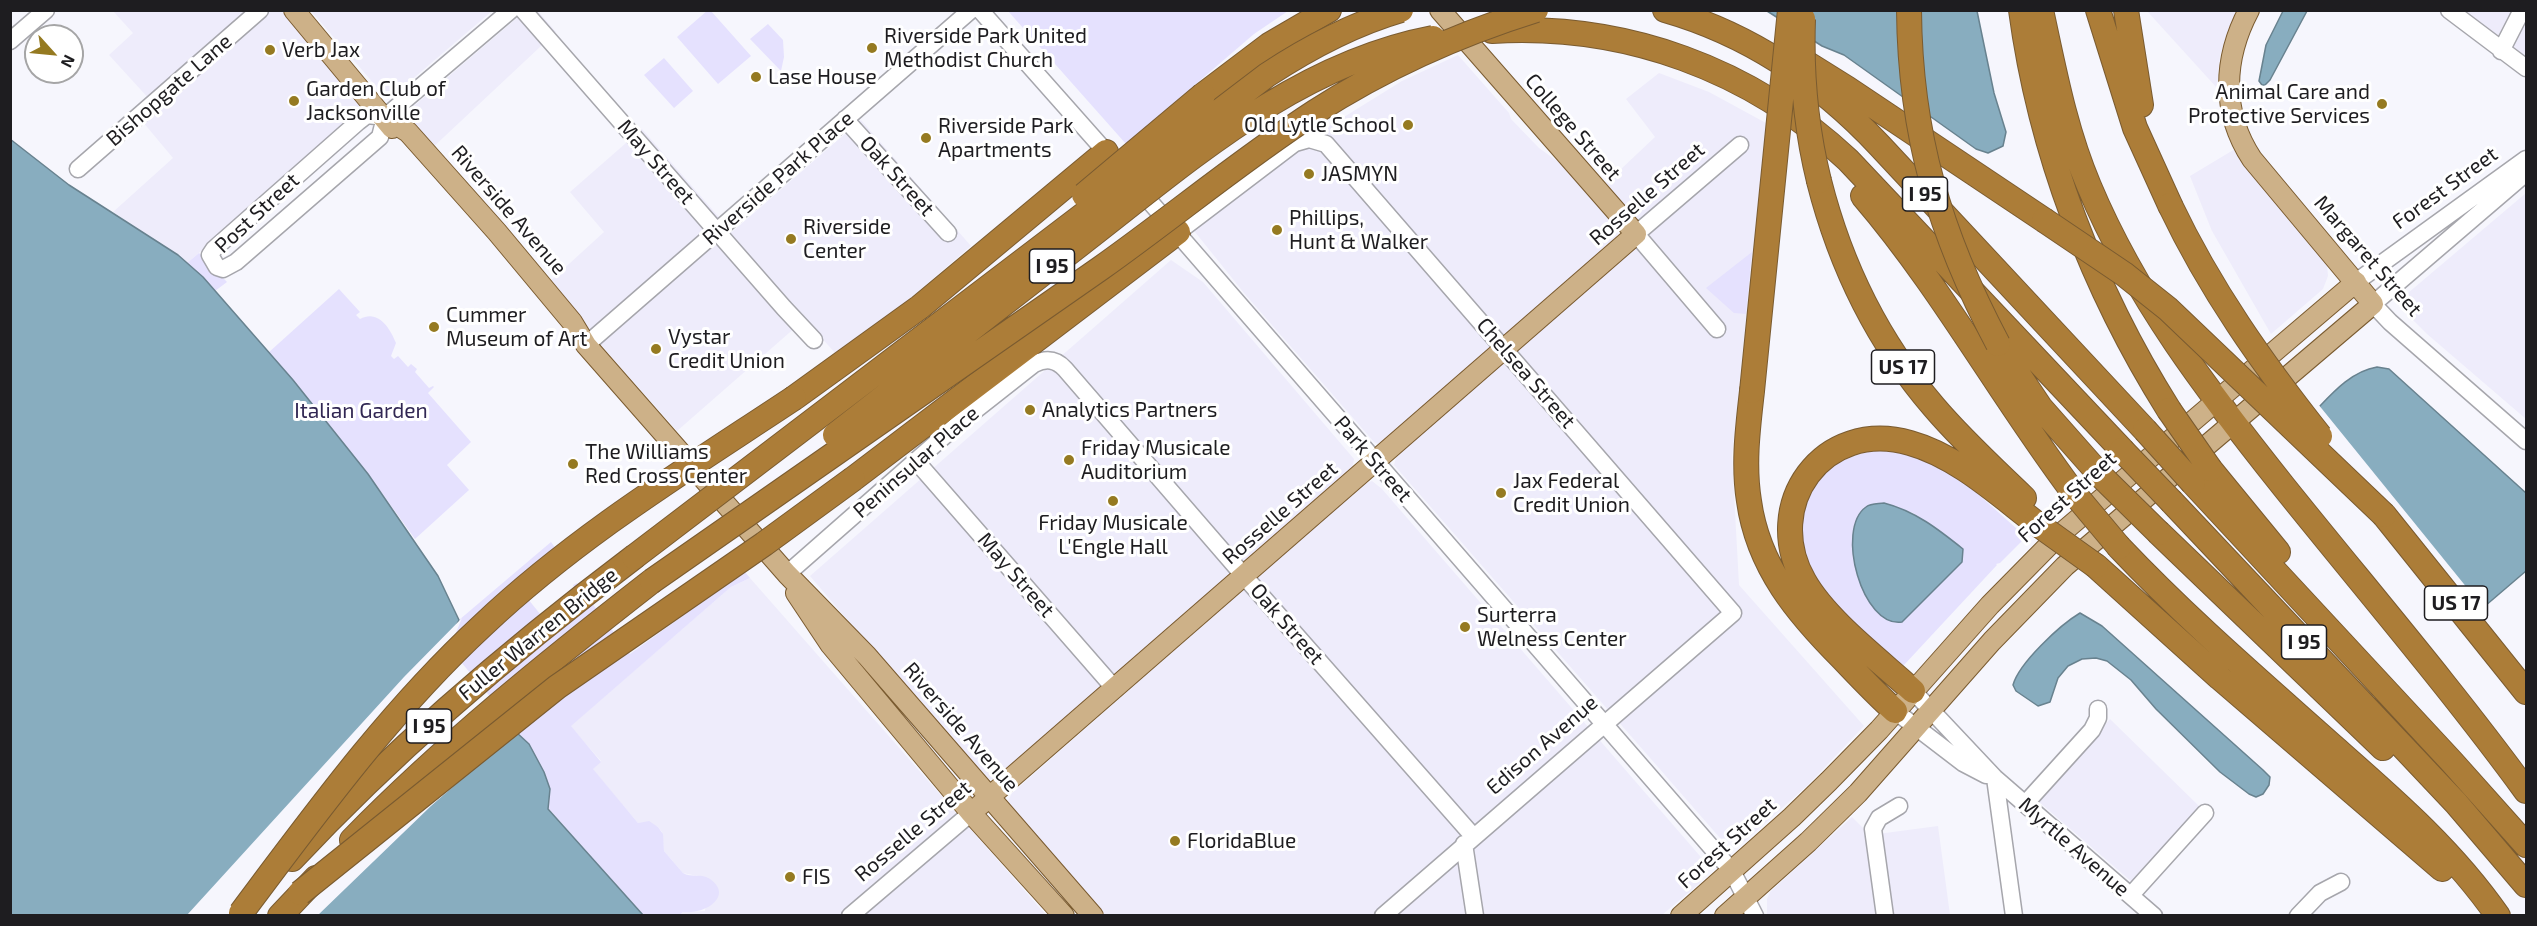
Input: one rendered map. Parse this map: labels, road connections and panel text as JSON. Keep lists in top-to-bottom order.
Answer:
{
  "streets": {
    "highway": ["I 95", "US 17", "Fuller Warren Bridge"],
    "main road": [
      "College Street",
      "Forest Street",
      "Rosselle Street",
      "Riverside Avenue",
      "Margaret Street"
    ],
    "street": [
      "Bishopgate Lane",
      "May Street",
      "Oak Street",
      "Riverside Park Place",
      "Post Street",
      "Chelsea Street",
      "Park Street",
      "Peninsular Place",
      "Edison Avenue",
      "Myrtle Avenue"
    ]
  },
  "crossings": [
    ["College Street", "Rosselle Street"],
    ["May Street", "Riverside Park Place"],
    ["May Street", "Rosselle Street"],
    ["May Street", "Peninsular Place"],
    ["Oak Street", "Riverside Park Place"],
    ["Oak Street", "Rosselle Street"],
    ["Oak Street", "Peninsular Place"],
    ["Oak Street", "Edison Avenue"],
    ["Riverside Park Place", "Riverside Avenue"],
    ["Forest Street", "Margaret Street"],
    ["Forest Street", "Park Street"],
    ["Forest Street", "Myrtle Avenue"],
    ["Rosselle Street", "Riverside Avenue"],
    ["Rosselle Street", "Chelsea Street"],
    ["Rosselle Street", "Park Street"],
    ["I 95", "Fuller Warren Bridge"],
    ["Riverside Avenue", "Post Street"],
    ["Riverside Avenue", "Peninsular Place"],
    ["Chelsea Street", "Park Street"],
    ["Chelsea Street", "Edison Avenue"],
    ["Park Street", "Edison Avenue"]
  ],
  "parks": ["Italian Garden"],
  "places": [
    "Riverside Park United Methodist Church",
    "Verb Jax",
    "Lase House",
    "Garden Club of Jacksonville",
    "Animal Care and Protective Services",
    "Old Lytle School",
    "Riverside Park Apartments",
    "JASMYN",
    "Phillips, Hunt & Walker",
    "Riverside Center",
    "Cummer Museum of Art",
    "Vystar Credit Union",
    "Analytics Partners",
    "Friday Musicale Auditorium",
    "The Williams Red Cross Center",
    "Jax Federal Credit Union",
    "Friday Musicale L'Engle Hall",
    "Surterra Welness Center",
    "FloridaBlue",
    "FIS"
  ],
  "north": "bottom right"
}
